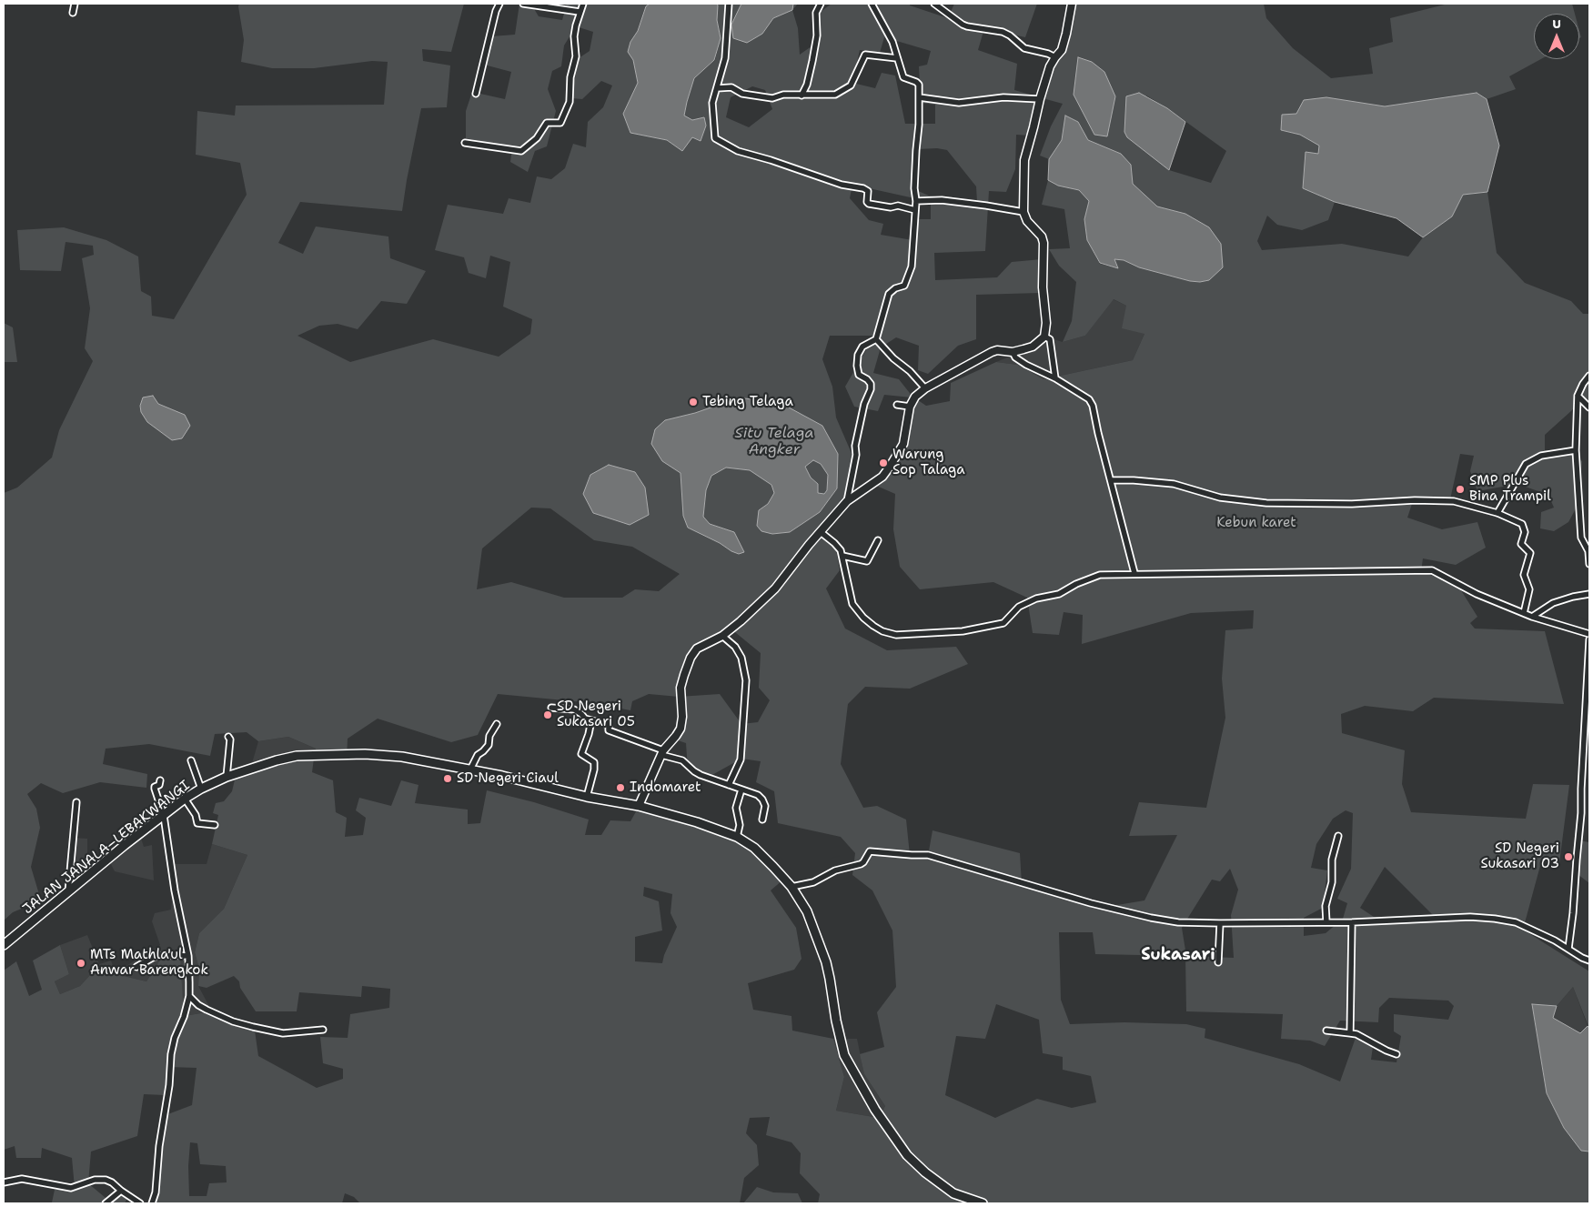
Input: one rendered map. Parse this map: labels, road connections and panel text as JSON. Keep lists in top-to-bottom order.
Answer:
{
  "streets": {
    "main road": ["JALAN JANALA–LEBAKWANGI"]
  },
  "districts": ["Sukasari"],
  "water": ["Situ Telaga Angker"],
  "parks": ["Kebun karet"],
  "places": [
    "Tebing Telaga",
    "Warung Sop Talaga",
    "SMP Plus Bina Trampil",
    "SD Negeri Sukasari 05",
    "SD Negeri Ciaul",
    "Indomaret",
    "SD Negeri Sukasari 03",
    "MTs Mathla'ul Anwar Barengkok"
  ],
  "north": "top"
}
